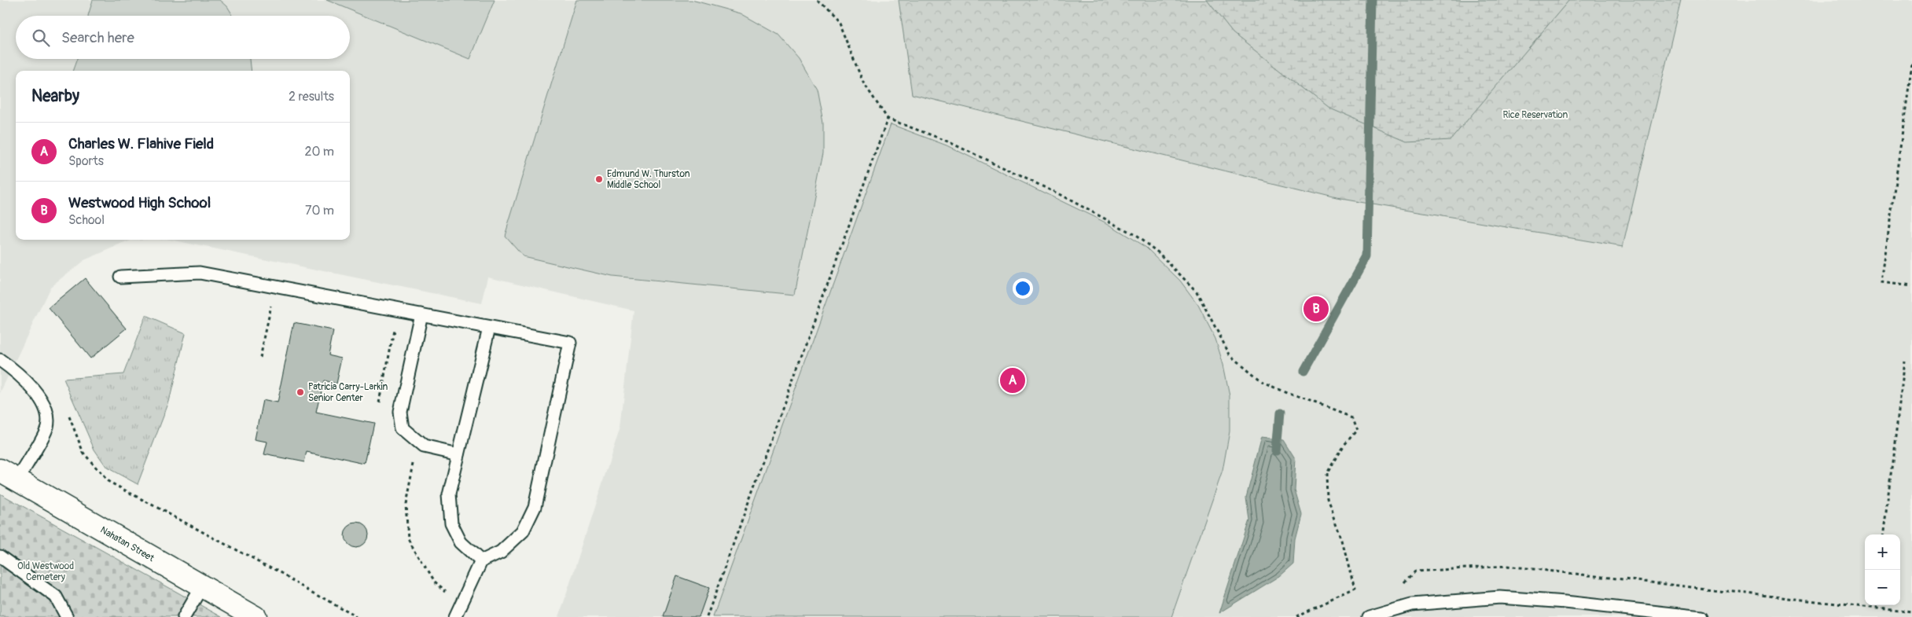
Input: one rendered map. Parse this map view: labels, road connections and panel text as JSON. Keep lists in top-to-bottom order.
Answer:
{
  "streets": {
    "main road": ["Nahatan Street"]
  },
  "parks": ["Rice Reservation", "Old Westwood Cemetery"],
  "places": ["Edmund W. Thurston Middle School", "Patricia Carry-Larkin Senior Center"],
  "page": {
    "search": "Search here",
    "heading": ["Nearby", "2 results"],
    "list": [
      {
        "mark": "A",
        "name": "Charles W. Flahive Field",
        "note": "Sports",
        "value": "20 m"
      },
      {
        "mark": "B",
        "name": "Westwood High School",
        "note": "School",
        "value": "70 m"
      }
    ],
    "pins": ["B", "A"],
    "map_buttons": ["+", "−"]
  }
}
